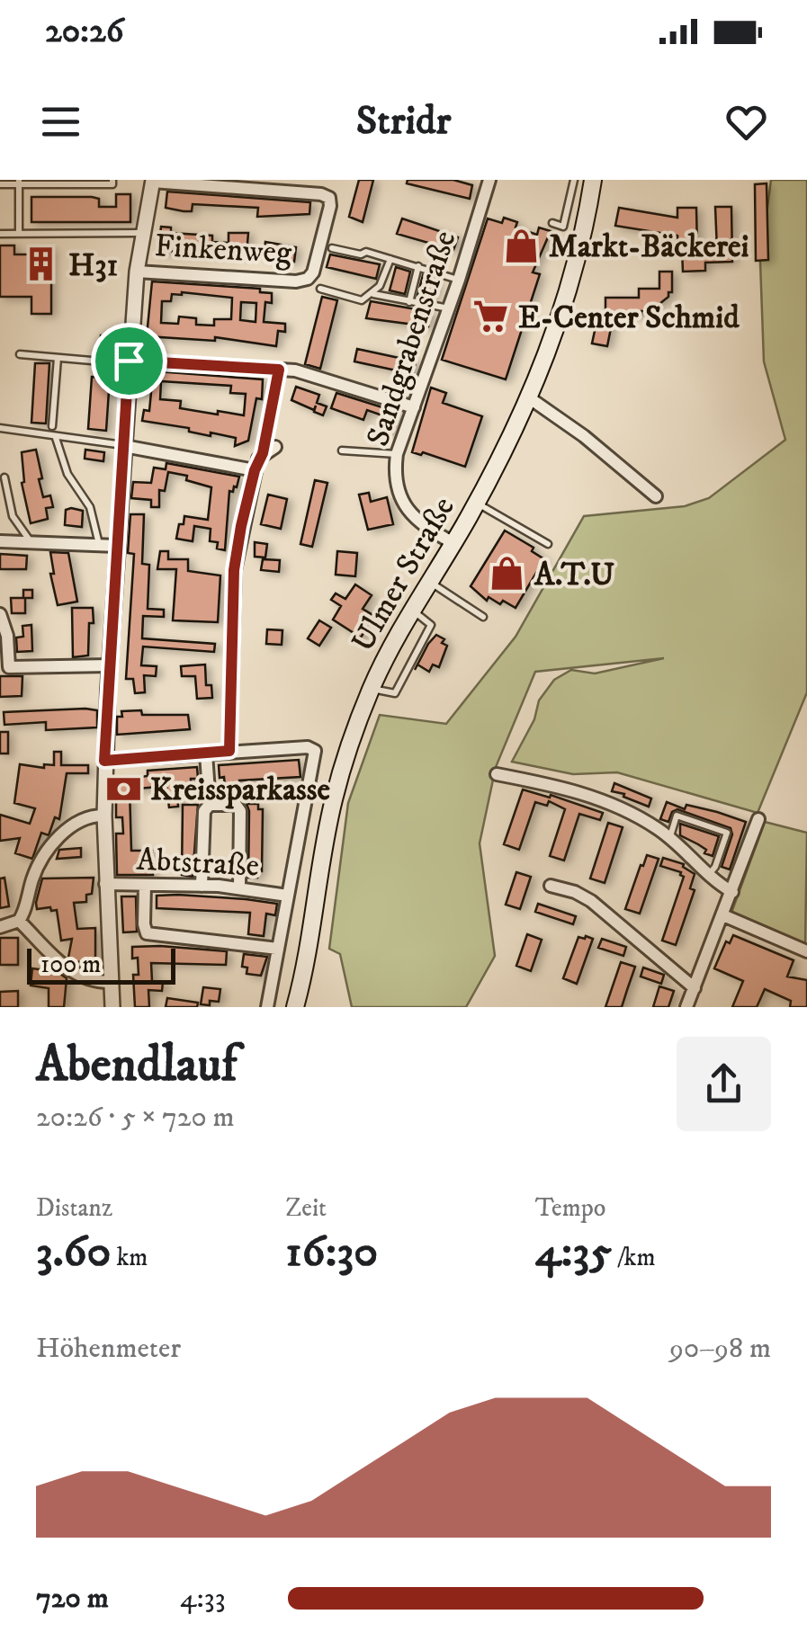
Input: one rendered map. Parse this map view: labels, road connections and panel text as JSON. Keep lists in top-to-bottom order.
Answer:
{
  "streets": {
    "main road": ["Ulmer Straße"],
    "street": ["Finkenweg", "Sandgrabenstraße", "Abtstraße"]
  },
  "crossings": [
    ["Sandgrabenstraße", "Ulmer Straße"]
  ],
  "places": {
    "shop": ["Markt-Bäckerei", "A.T.U"],
    "building": ["H31"],
    "supermarket": ["E-Center Schmid"],
    "bank": ["Kreissparkasse"]
  },
  "scale_bar": "100 m",
  "page": {
    "status": "20:26",
    "header": "Stridr",
    "scale": "100 m",
    "heading": ["Abendlauf", "20:26 · 5 × 720 m"],
    "stats": [
      ["Distanz", "3.60 km"],
      ["Zeit", "16:30"],
      ["Tempo", "4:35 /km"]
    ],
    "chart": ["Höhenmeter", "90–98 m"],
    "list": [
      {
        "name": "720 m",
        "note": "4:33"
      }
    ]
  }
}
